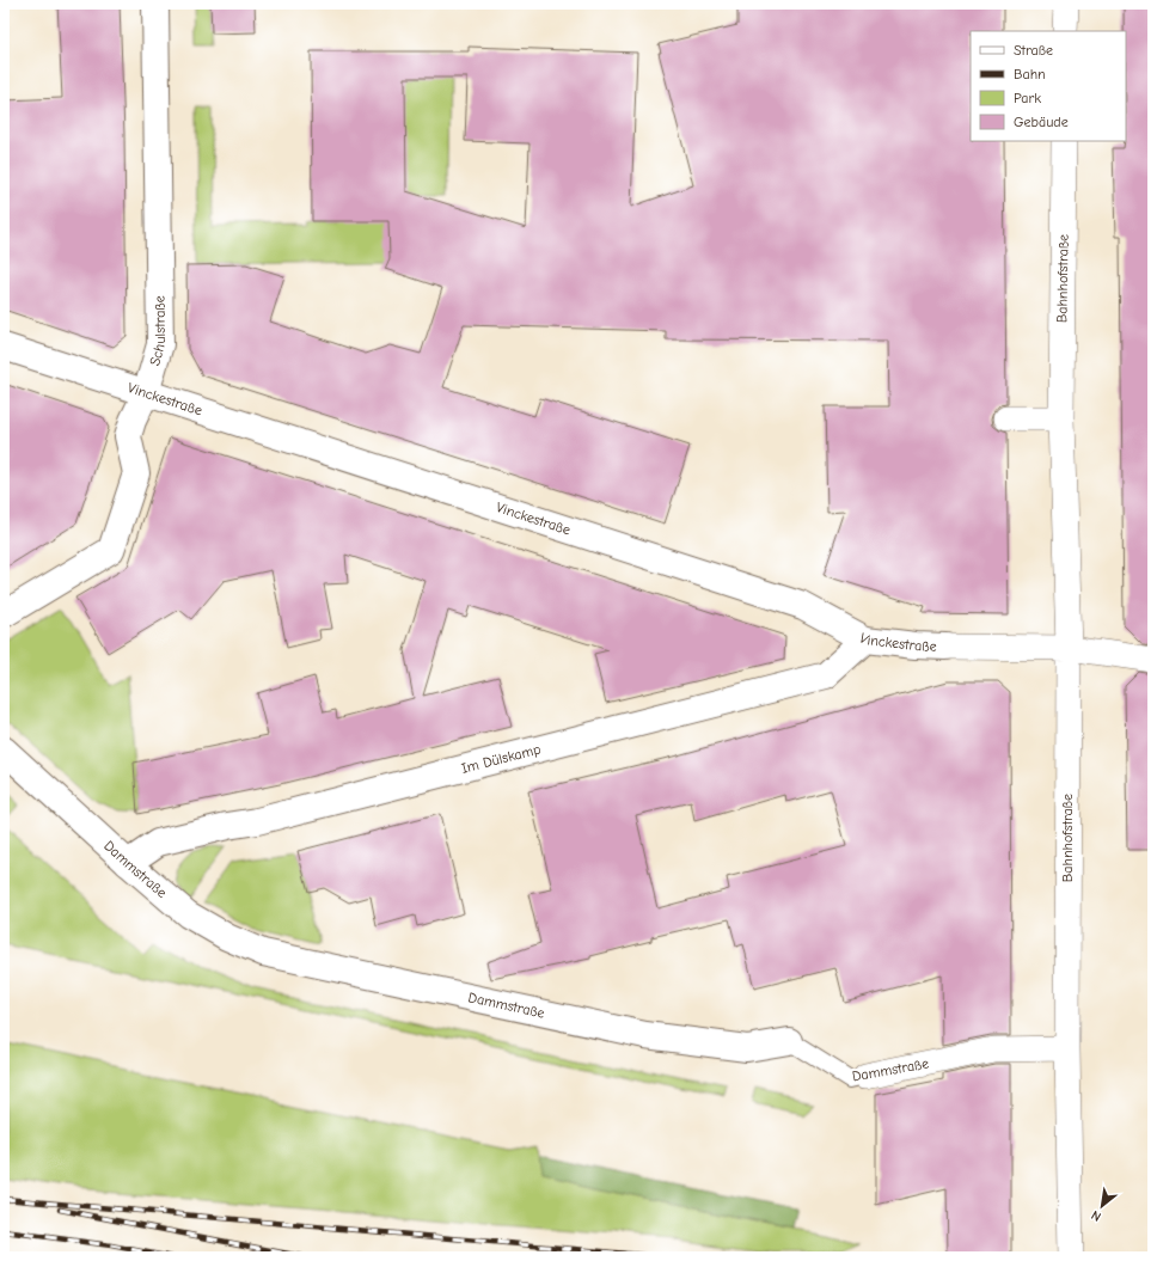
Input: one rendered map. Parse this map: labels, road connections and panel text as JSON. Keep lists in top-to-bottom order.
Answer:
{
  "streets": {
    "street": [
      "Bahnhofstraße",
      "Schulstraße",
      "Vinckestraße",
      "Im Dülskamp",
      "Dammstraße"
    ]
  },
  "crossings": [
    ["Bahnhofstraße", "Vinckestraße"],
    ["Bahnhofstraße", "Dammstraße"],
    ["Schulstraße", "Vinckestraße"],
    ["Vinckestraße", "Im Dülskamp"],
    ["Im Dülskamp", "Dammstraße"]
  ],
  "legend": [
    "Straße",
    "Bahn",
    "Park",
    "Gebäude"
  ],
  "north": "bottom left"
}
